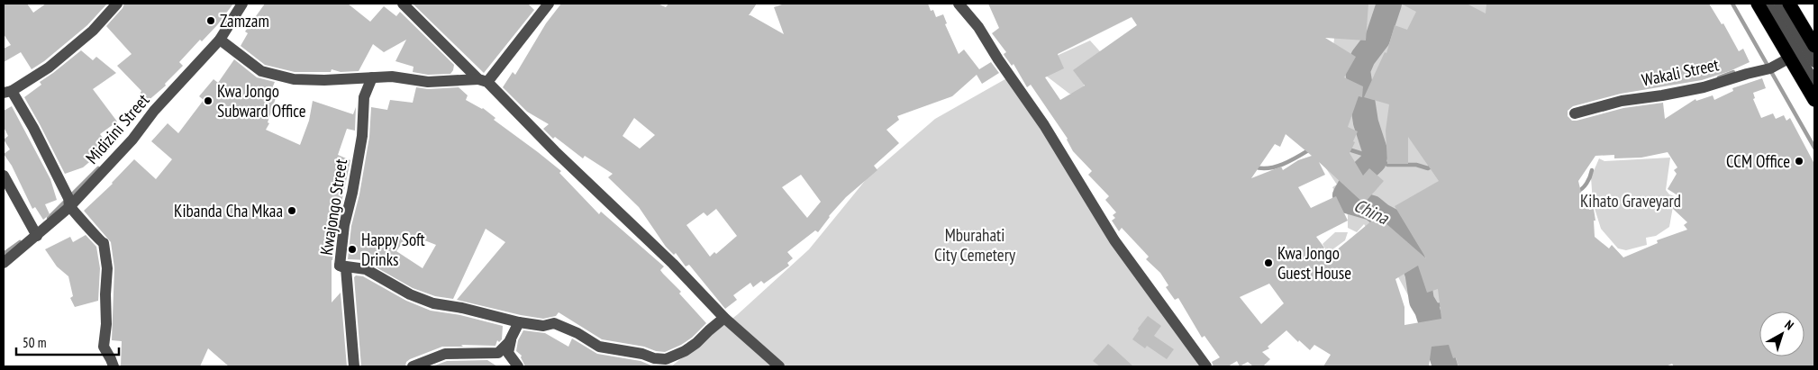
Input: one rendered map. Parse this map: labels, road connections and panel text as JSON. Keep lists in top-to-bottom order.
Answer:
{
  "streets": {
    "street": ["Wakali Street", "Midizini Street", "Kwajongo Street"]
  },
  "water": ["China"],
  "parks": ["Kihato Graveyard", "Mburahati City Cemetery"],
  "places": [
    "Zamzam",
    "Kwa Jongo Subward Office",
    "CCM Office",
    "Kibanda Cha Mkaa",
    "Happy Soft Drinks",
    "Kwa Jongo Guest House"
  ],
  "scale_bar": "50 m",
  "north": "top right"
}
